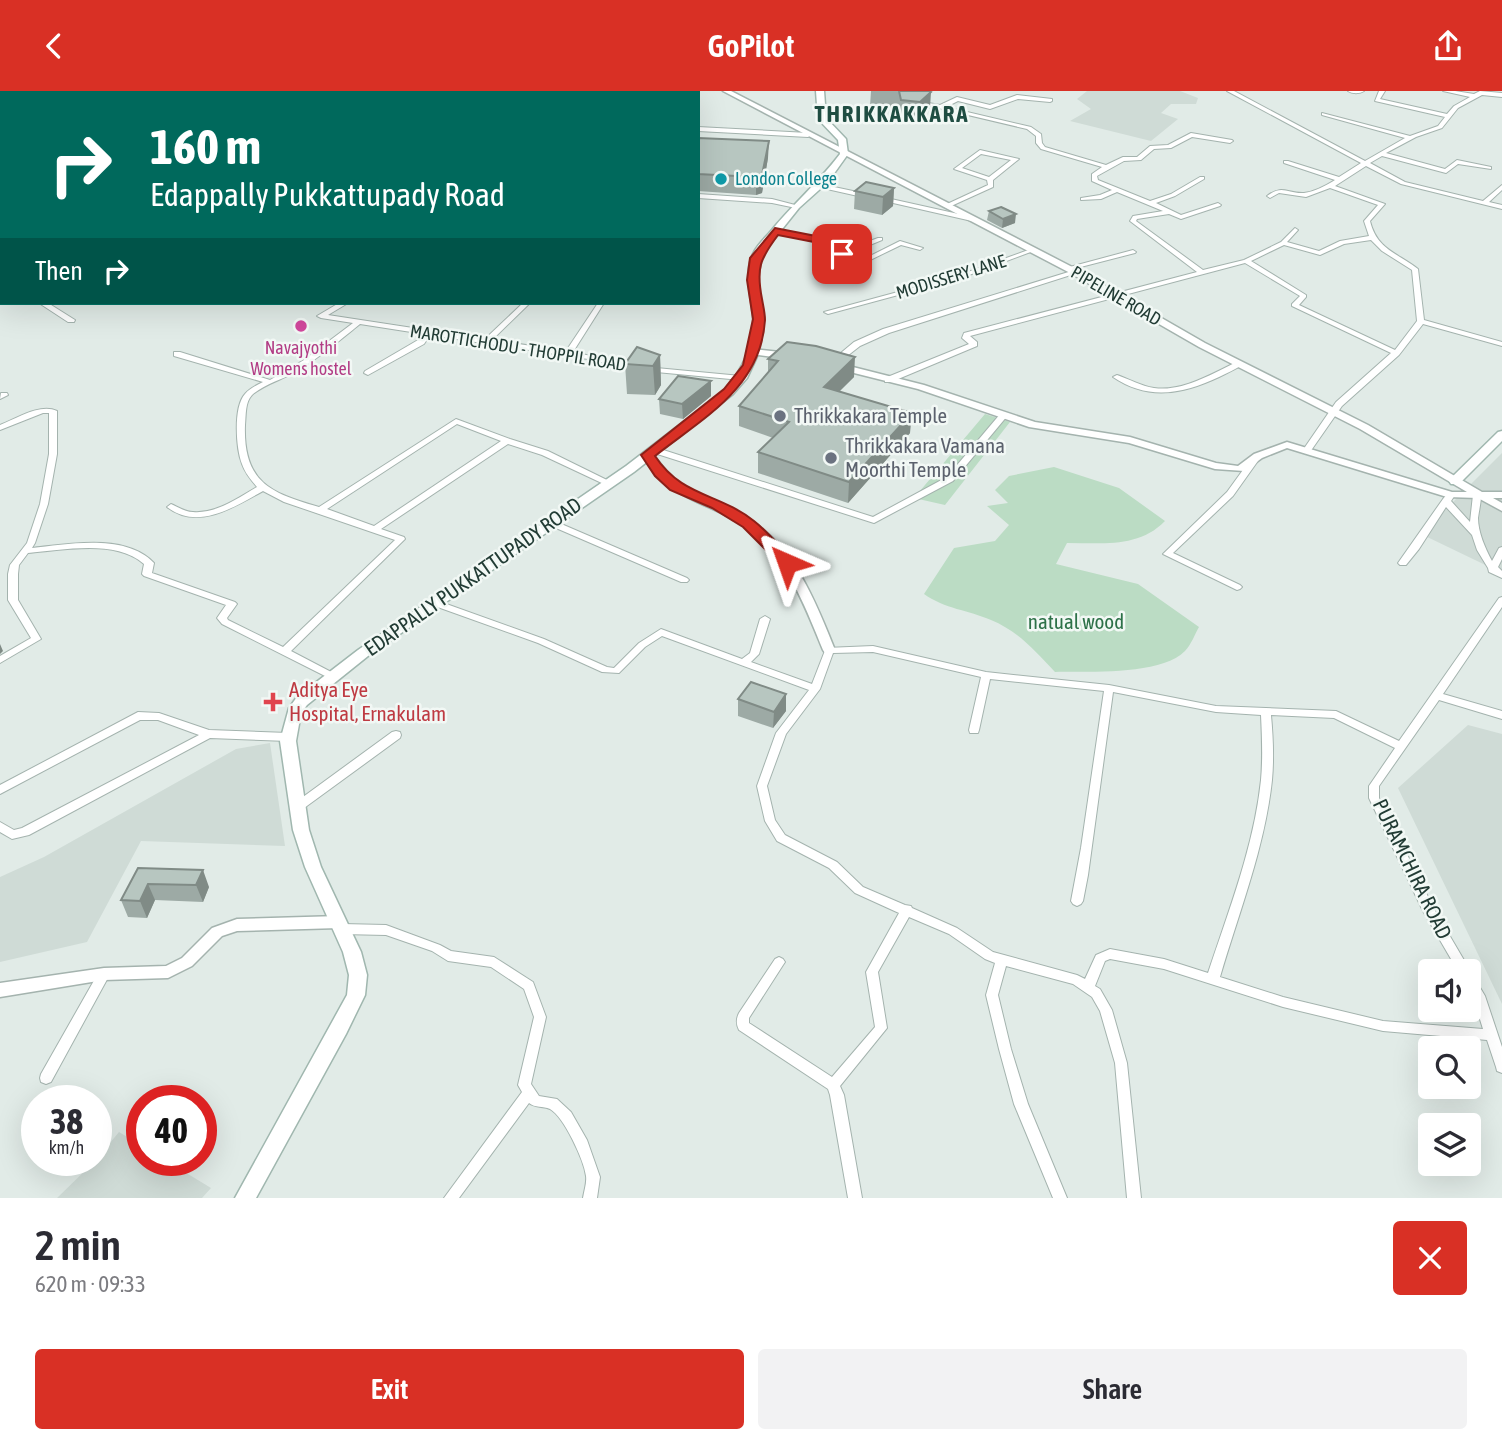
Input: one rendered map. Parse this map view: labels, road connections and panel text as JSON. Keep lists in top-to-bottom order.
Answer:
{
  "streets": {
    "main road": ["EDAPPALLY PUKKATTUPADY ROAD"],
    "street": [
      "MODISSERY LANE",
      "PIPELINE ROAD",
      "MAROTTICHODU - THOPPIL ROAD",
      "PURAMCHIRA ROAD"
    ]
  },
  "crossings": [
    ["MODISSERY LANE", "PIPELINE ROAD"],
    ["PIPELINE ROAD", "EDAPPALLY PUKKATTUPADY ROAD"],
    ["MAROTTICHODU - THOPPIL ROAD", "EDAPPALLY PUKKATTUPADY ROAD"]
  ],
  "districts": ["THRIKKAKKARA"],
  "parks": ["natual wood"],
  "places": {
    "other": [
      "London College",
      "Navajyothi Womens hostel",
      "Thrikkakara Temple",
      "Thrikkakara Vamana Moorthi Temple"
    ],
    "health": ["Aditya Eye Hospital, Ernakulam"]
  },
  "page": {
    "header": "GoPilot",
    "turn": ["160 m", "Edappally Pukkattupady Road"],
    "then": "Then",
    "speed": "38 km/h",
    "limit": "40",
    "heading": ["2 min", "620 m · 09:33"],
    "buttons": ["Exit", "Share"]
  }
}
